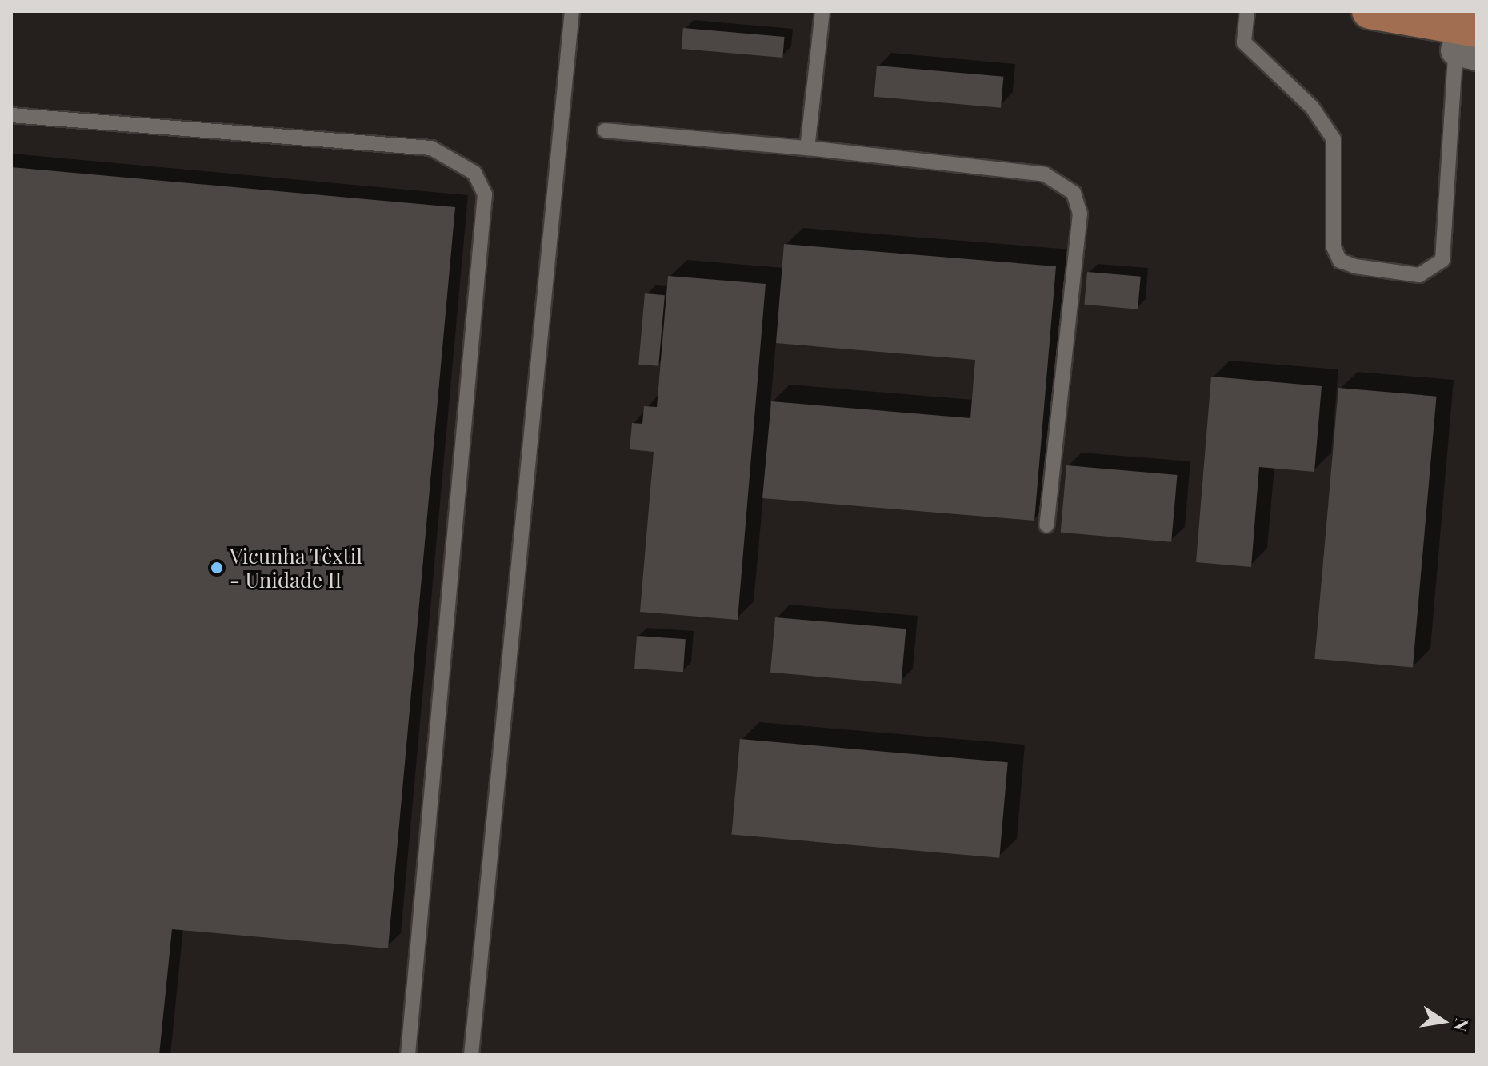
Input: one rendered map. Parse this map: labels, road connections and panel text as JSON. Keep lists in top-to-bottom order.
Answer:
{
  "places": ["Vicunha Têxtil - Unidade II"],
  "north": "right"
}
